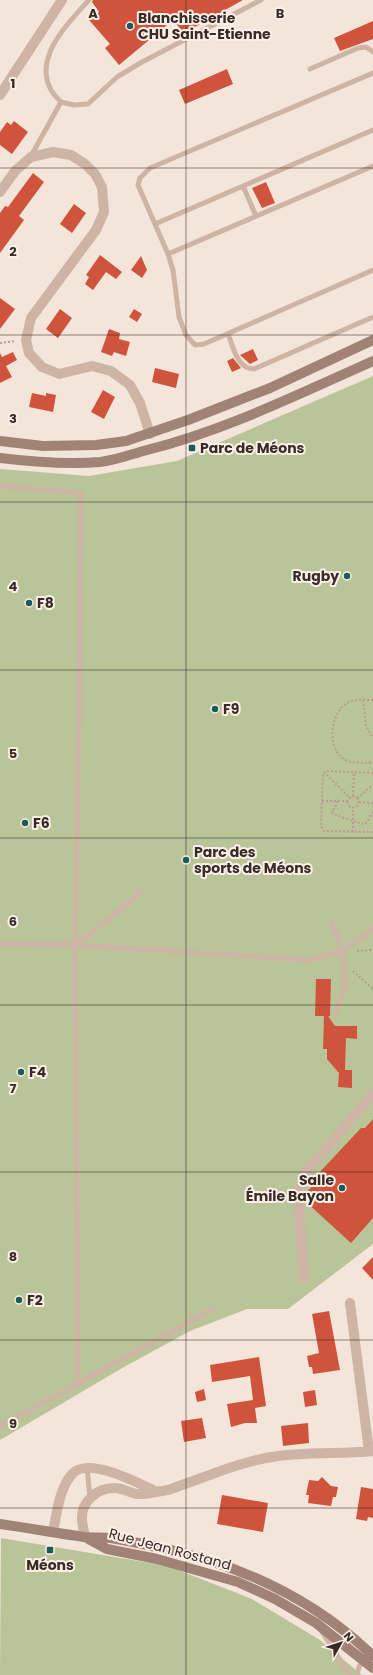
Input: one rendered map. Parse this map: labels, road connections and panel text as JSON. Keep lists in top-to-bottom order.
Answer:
{
  "streets": {
    "main road": ["Rue Jean Rostand"]
  },
  "places": {
    "other": [
      "Blanchisserie CHU Saint-Etienne",
      "Rugby",
      "F8",
      "F9",
      "F6",
      "Parc des sports de Méons",
      "F4",
      "Salle Émile Bayon",
      "F2"
    ],
    "transit": ["Parc de Méons", "Méons"]
  },
  "north": "top right",
  "grid": {
    "columns": ["A", "B"],
    "rows": [
      "1",
      "2",
      "3",
      "4",
      "5",
      "6",
      "7",
      "8",
      "9"
    ]
  }
}
